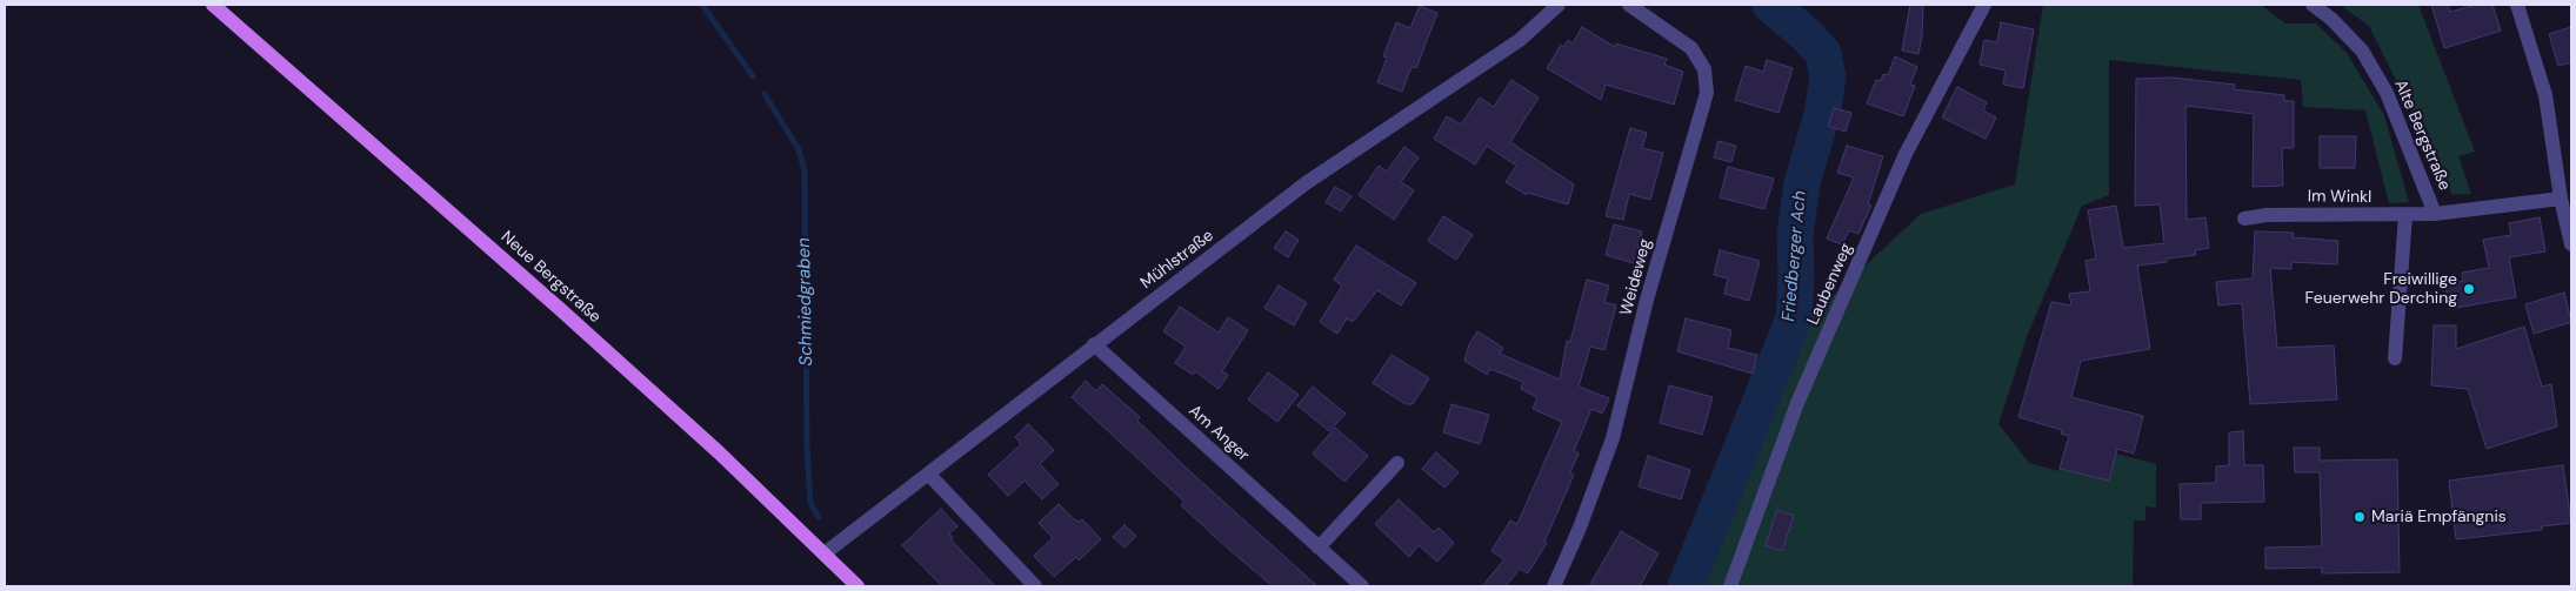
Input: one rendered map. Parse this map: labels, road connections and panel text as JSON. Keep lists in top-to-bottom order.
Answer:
{
  "streets": {
    "main road": ["Neue Bergstraße"],
    "street": [
      "Alte Bergstraße",
      "Im Winkl",
      "Mühlstraße",
      "Weideweg",
      "Laubenweg",
      "Am Anger"
    ]
  },
  "crossings": [
    ["Alte Bergstraße", "Im Winkl"],
    ["Mühlstraße", "Neue Bergstraße"],
    ["Mühlstraße", "Am Anger"]
  ],
  "water": ["Friedberger Ach", "Schmiedgraben"],
  "places": ["Freiwillige Feuerwehr Derching", "Mariä Empfängnis"]
}
